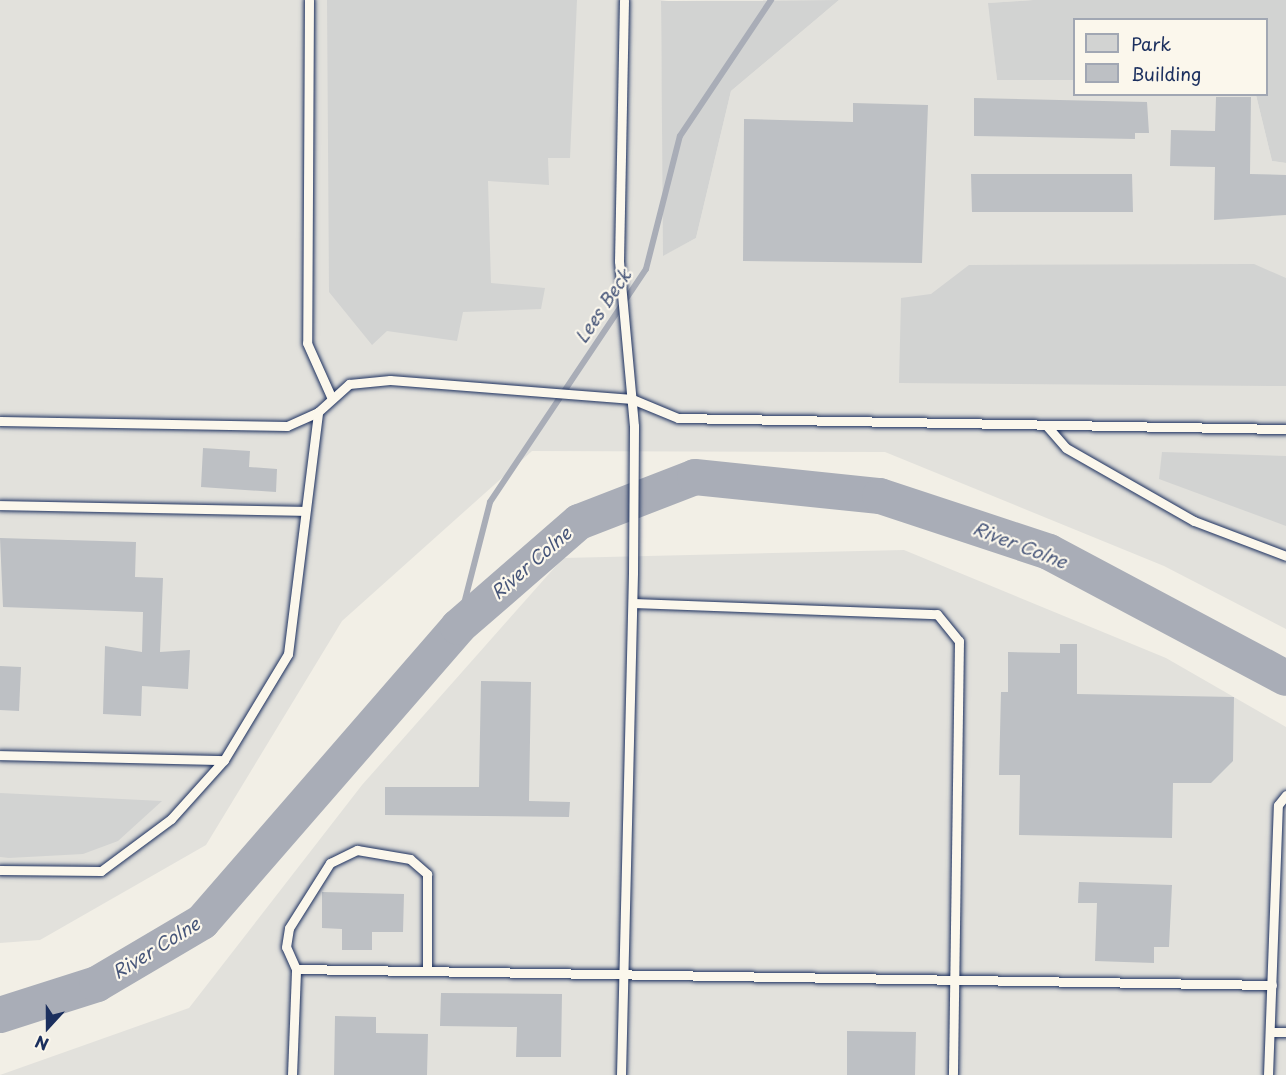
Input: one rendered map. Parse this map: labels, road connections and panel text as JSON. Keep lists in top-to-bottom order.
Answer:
{
  "water": ["Lees Beck", "River Colne"],
  "legend": ["Park", "Building"],
  "north": "bottom"
}
